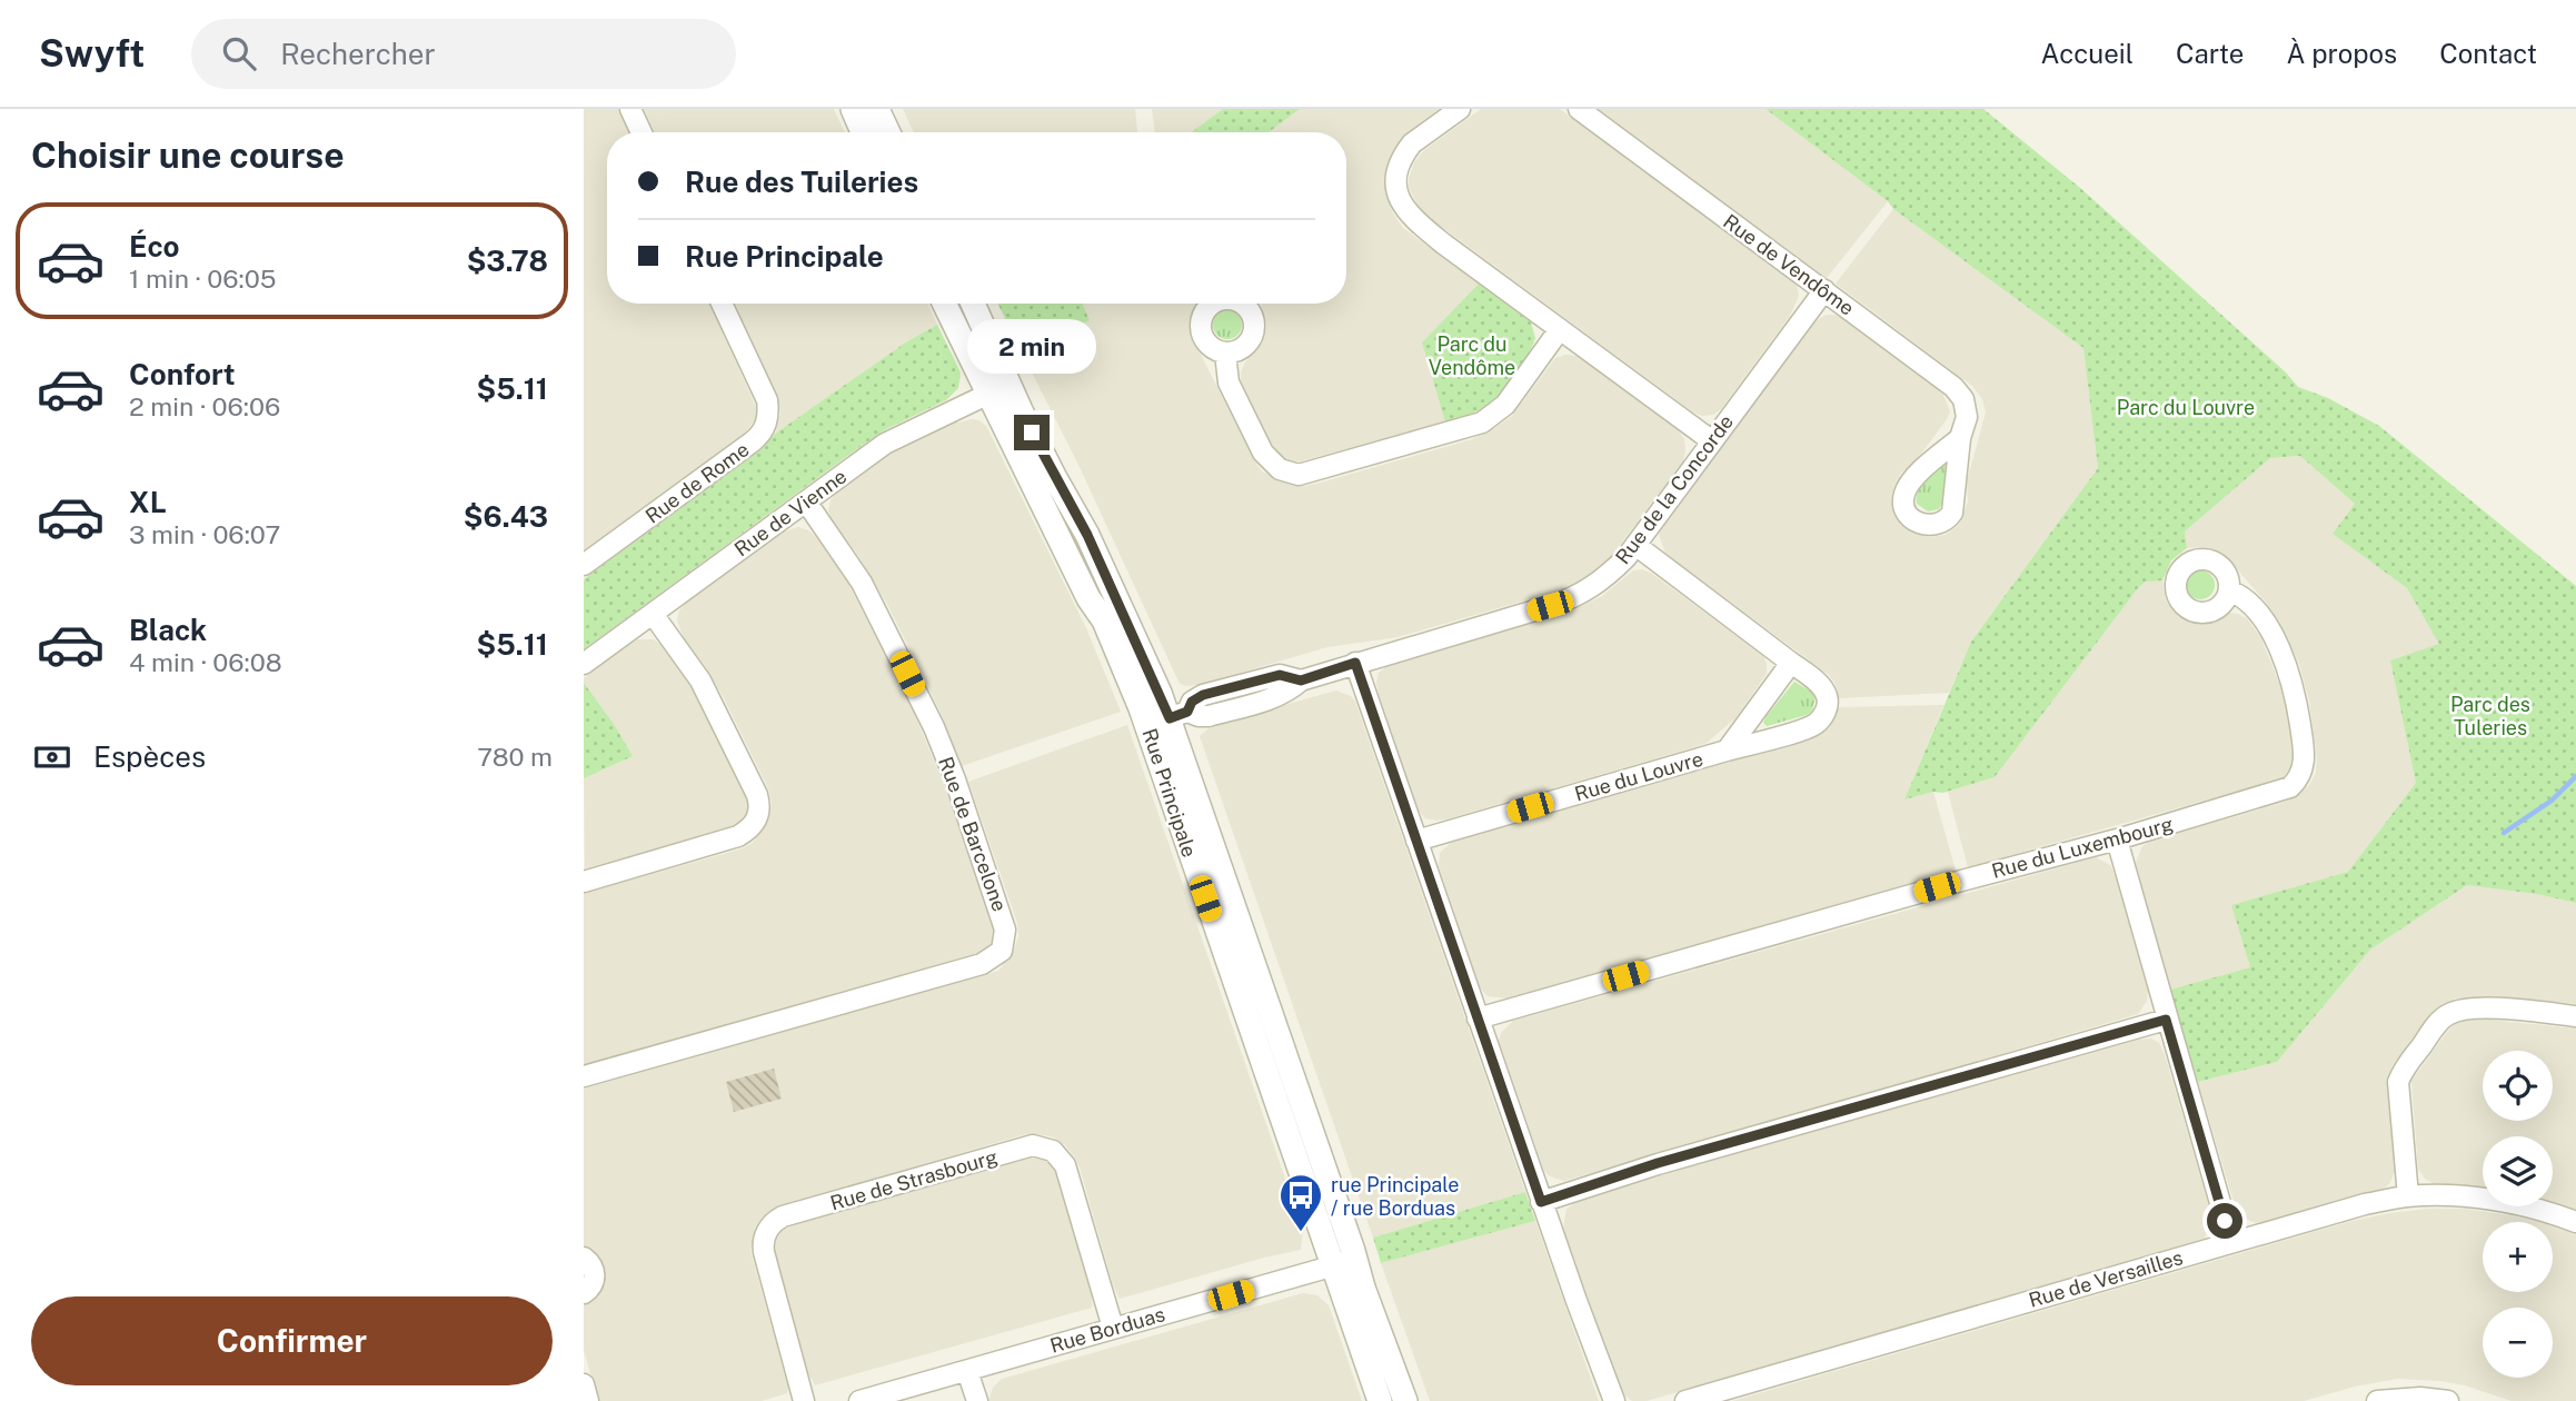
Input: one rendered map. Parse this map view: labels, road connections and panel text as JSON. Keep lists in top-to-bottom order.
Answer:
{
  "streets": {
    "street": [
      "Rue de Vendôme",
      "Rue de Rome",
      "Rue de la Concorde",
      "Rue de Vienne",
      "Rue du Louvre",
      "Rue Principale",
      "Rue de Barcelone",
      "Rue du Luxembourg",
      "Rue de Strasbourg",
      "Rue de Versailles",
      "Rue Borduas"
    ]
  },
  "crossings": [
    ["Rue de Vendôme", "Rue de la Concorde"],
    ["Rue de la Concorde", "Rue du Louvre"],
    ["Rue de la Concorde", "Rue Principale"],
    ["Rue de Vienne", "Rue Principale"],
    ["Rue de Vienne", "Rue de Barcelone"],
    ["Rue Principale", "Rue Borduas"],
    ["Rue de Strasbourg", "Rue Borduas"]
  ],
  "parks": ["Parc du Vendôme", "Parc du Louvre", "Parc des Tuleries"],
  "places": {
    "bus stop": ["rue Principale / rue Borduas"]
  },
  "page": {
    "header": "Swyft",
    "search": "Rechercher",
    "nav": [
      "Accueil",
      "Carte",
      "À propos",
      "Contact"
    ],
    "heading": "Choisir une course",
    "banner": ["Rue des Tuileries", "Rue Principale"],
    "list": [
      {
        "name": "Éco",
        "note": "1 min · 06:05",
        "value": "$3.78"
      },
      {
        "name": "Confort",
        "note": "2 min · 06:06",
        "value": "$5.11"
      },
      {
        "name": "XL",
        "note": "3 min · 06:07",
        "value": "$6.43"
      },
      {
        "name": "Black",
        "note": "4 min · 06:08",
        "value": "$5.11"
      }
    ],
    "bubble": "2 min",
    "pay": ["Espèces", "780 m"],
    "map_buttons": ["+", "−"],
    "buttons": "Confirmer"
  }
}
